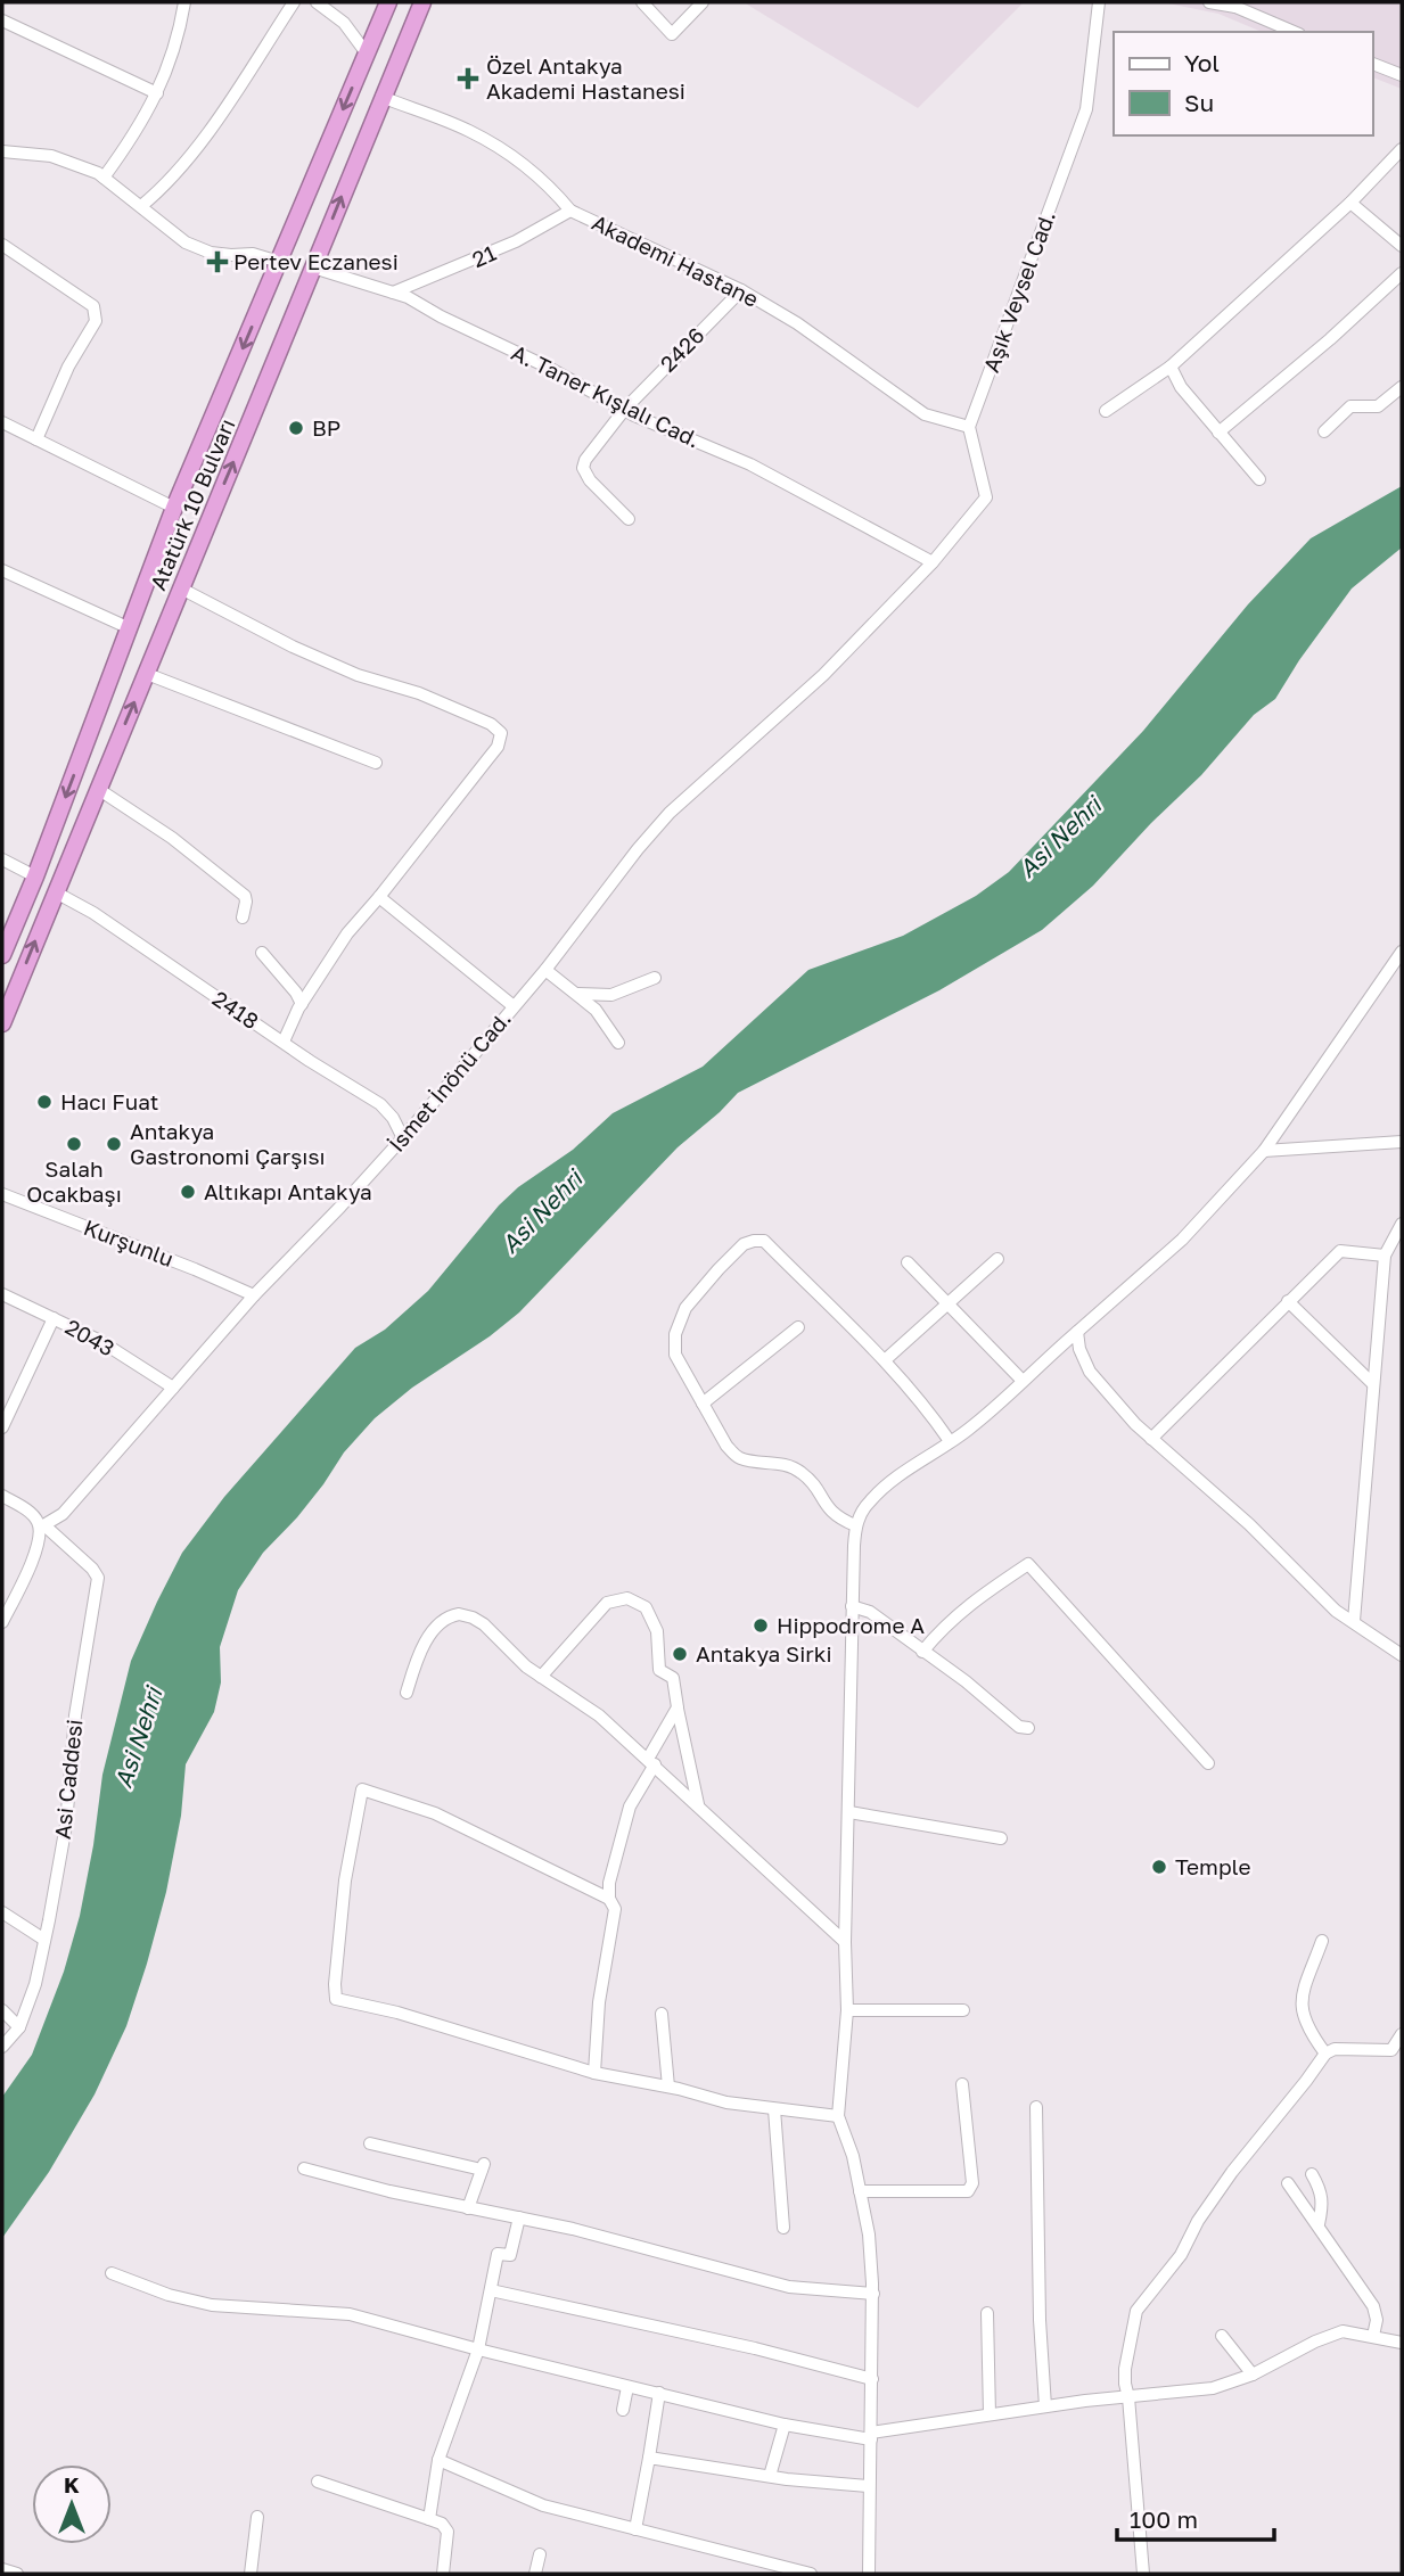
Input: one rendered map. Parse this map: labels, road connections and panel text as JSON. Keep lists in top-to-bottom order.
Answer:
{
  "streets": {
    "highway": ["Atatürk 10 Bulvarı"],
    "street": [
      "21",
      "Akademi Hastane",
      "Aşık Veysel Cad.",
      "2426",
      "A. Taner Kışlalı Cad.",
      "2418",
      "İsmet İnönü Cad.",
      "Kurşunlu",
      "2043",
      "Asi Caddesi"
    ]
  },
  "crossings": [
    ["21", "Akademi Hastane"],
    ["21", "A. Taner Kışlalı Cad."],
    ["Akademi Hastane", "Aşık Veysel Cad."],
    ["Akademi Hastane", "2426"],
    ["Akademi Hastane", "Atatürk 10 Bulvarı"],
    ["2426", "A. Taner Kışlalı Cad."],
    ["A. Taner Kışlalı Cad.", "Atatürk 10 Bulvarı"],
    ["A. Taner Kışlalı Cad.", "İsmet İnönü Cad."],
    ["Atatürk 10 Bulvarı", "2418"],
    ["2418", "İsmet İnönü Cad."],
    ["İsmet İnönü Cad.", "Kurşunlu"],
    ["İsmet İnönü Cad.", "2043"],
    ["İsmet İnönü Cad.", "Asi Caddesi"]
  ],
  "water": ["Asi Nehri"],
  "places": {
    "health": ["Özel Antakya Akademi Hastanesi", "Pertev Eczanesi"],
    "other": [
      "BP",
      "Hacı Fuat",
      "Salah Ocakbaşı",
      "Antakya Gastronomi Çarşısı",
      "Altıkapı Antakya",
      "Hippodrome A",
      "Antakya Sirki",
      "Temple"
    ]
  },
  "legend": ["Yol", "Su"],
  "scale_bar": "100 m",
  "north": "top"
}
